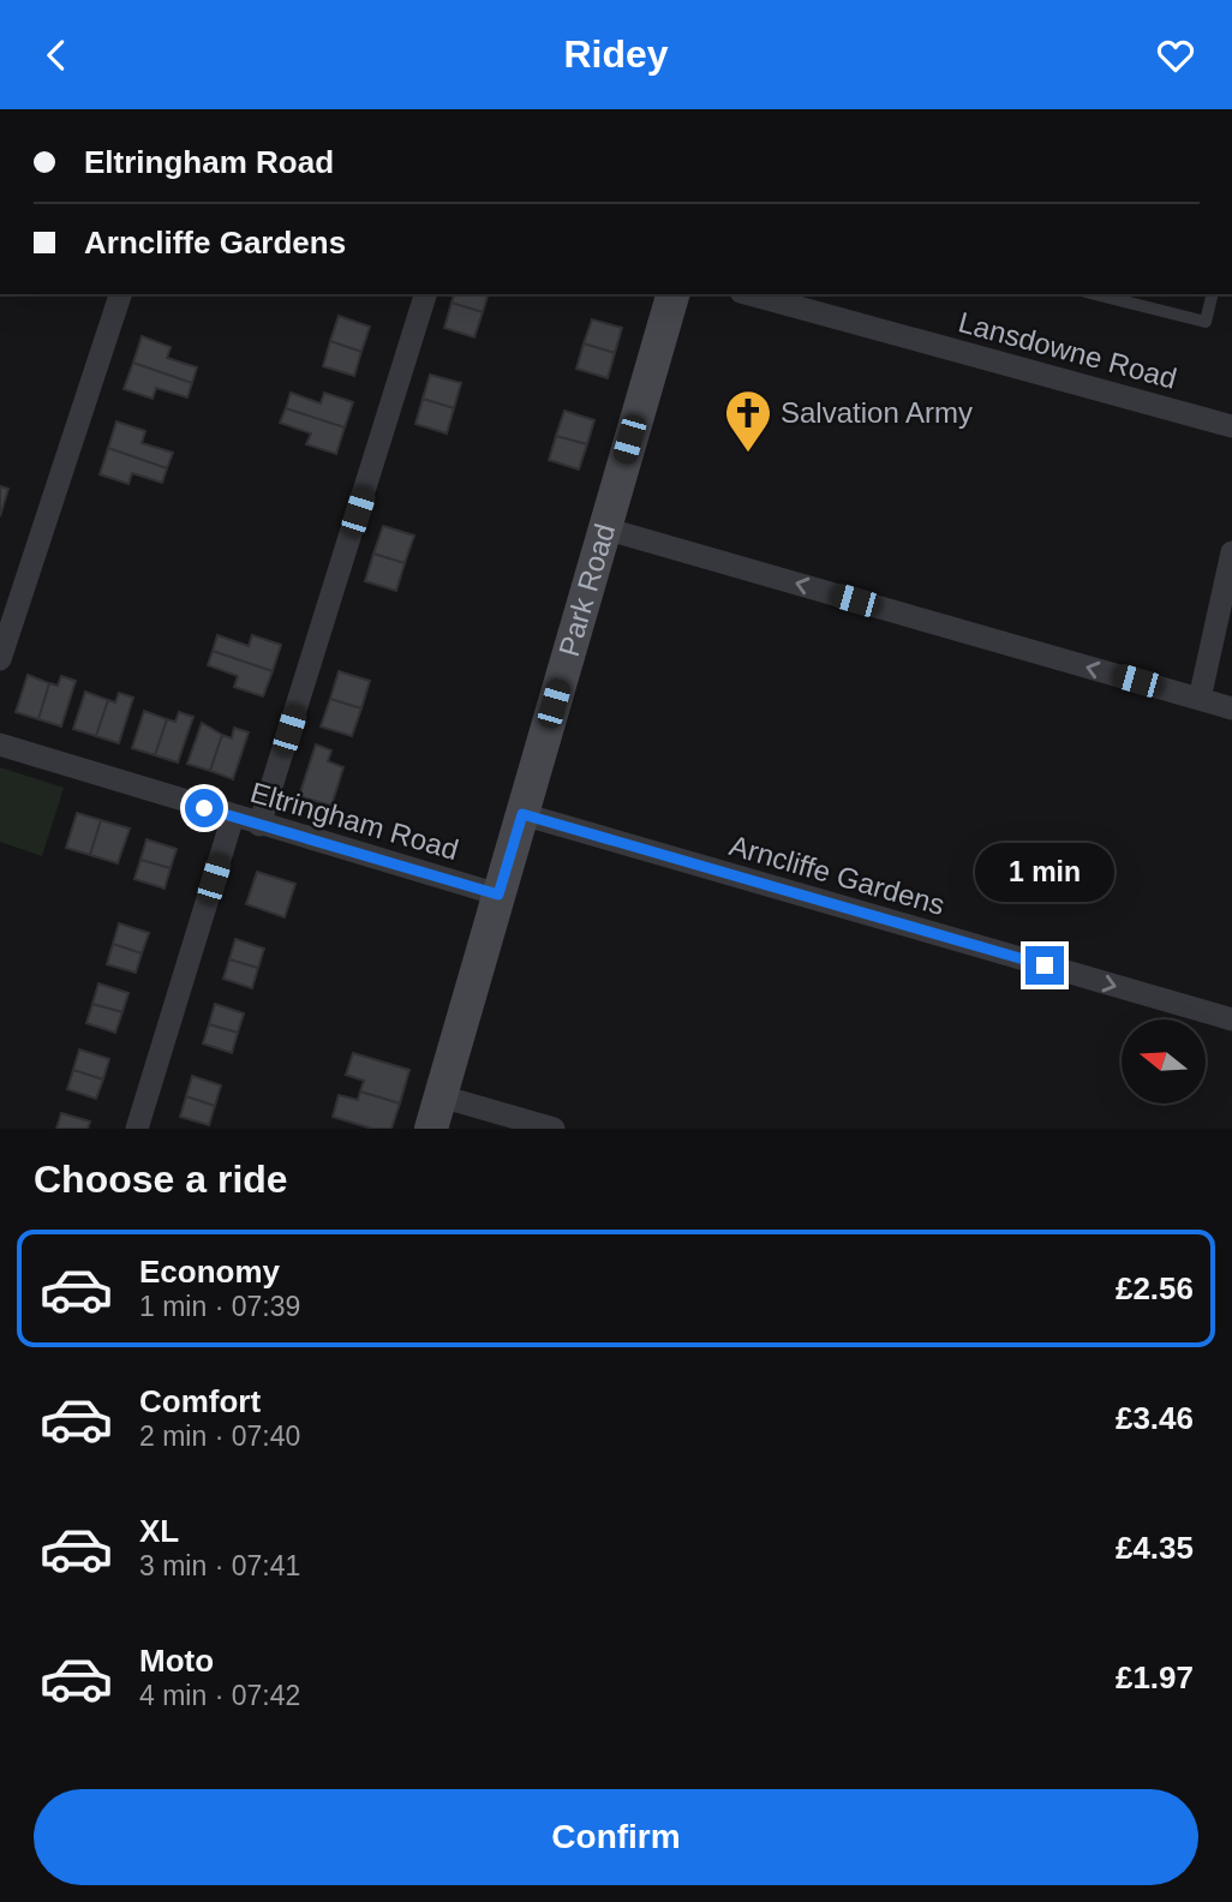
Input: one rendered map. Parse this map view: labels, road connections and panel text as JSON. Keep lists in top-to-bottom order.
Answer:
{
  "streets": {
    "street": [
      "Lansdowne Road",
      "Park Road",
      "Eltringham Road",
      "Arncliffe Gardens"
    ]
  },
  "crossings": [
    ["Park Road", "Eltringham Road"],
    ["Park Road", "Arncliffe Gardens"]
  ],
  "one_way": ["Arncliffe Gardens"],
  "places": {
    "church": ["Salvation Army"]
  },
  "north": "left",
  "page": {
    "header": "Ridey",
    "banner": ["Eltringham Road", "Arncliffe Gardens"],
    "bubble": "1 min",
    "heading": "Choose a ride",
    "list": [
      {
        "name": "Economy",
        "note": "1 min · 07:39",
        "value": "£2.56"
      },
      {
        "name": "Comfort",
        "note": "2 min · 07:40",
        "value": "£3.46"
      },
      {
        "name": "XL",
        "note": "3 min · 07:41",
        "value": "£4.35"
      },
      {
        "name": "Moto",
        "note": "4 min · 07:42",
        "value": "£1.97"
      }
    ],
    "buttons": "Confirm"
  }
}
